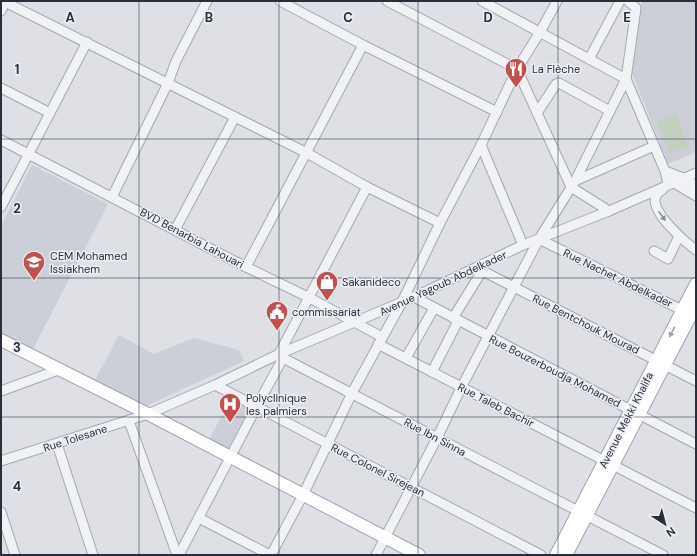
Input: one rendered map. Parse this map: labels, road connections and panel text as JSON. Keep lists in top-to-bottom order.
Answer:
{
  "streets": {
    "main road": ["Avenue Mekki Khalifa"],
    "street": [
      "BVD Benarbia Lahouari",
      "Rue Nachet Abdelkader",
      "Avenue Yagoub Abdelkader",
      "Rue Bentchouk Mourad",
      "Rue Bouzerboudja Mohamed",
      "Rue Taleb Bachir",
      "Rue Ibn Sinna",
      "Rue Tolesane",
      "Rue Colonel Sirejean"
    ]
  },
  "crossings": [
    ["BVD Benarbia Lahouari", "Avenue Yagoub Abdelkader"],
    ["BVD Benarbia Lahouari", "Rue Taleb Bachir"],
    ["Rue Nachet Abdelkader", "Avenue Yagoub Abdelkader"],
    ["Rue Nachet Abdelkader", "Avenue Mekki Khalifa"],
    ["Avenue Yagoub Abdelkader", "Rue Bentchouk Mourad"],
    ["Avenue Yagoub Abdelkader", "Rue Bouzerboudja Mohamed"],
    ["Avenue Yagoub Abdelkader", "Rue Ibn Sinna"],
    ["Avenue Yagoub Abdelkader", "Rue Tolesane"],
    ["Avenue Yagoub Abdelkader", "Rue Colonel Sirejean"],
    ["Rue Bentchouk Mourad", "Avenue Mekki Khalifa"],
    ["Rue Bouzerboudja Mohamed", "Avenue Mekki Khalifa"],
    ["Rue Taleb Bachir", "Avenue Mekki Khalifa"],
    ["Avenue Mekki Khalifa", "Rue Ibn Sinna"]
  ],
  "places": {
    "restaurant": ["La Flèche"],
    "school or university": ["CEM Mohamed Issiakhem"],
    "shop": ["Sakanideco"],
    "public building": ["commissariat"],
    "hospital": ["Polyclinique les palmiers"]
  },
  "north": "bottom right",
  "grid": {
    "columns": [
      "A",
      "B",
      "C",
      "D",
      "E"
    ],
    "rows": [
      "1",
      "2",
      "3",
      "4"
    ]
  }
}
